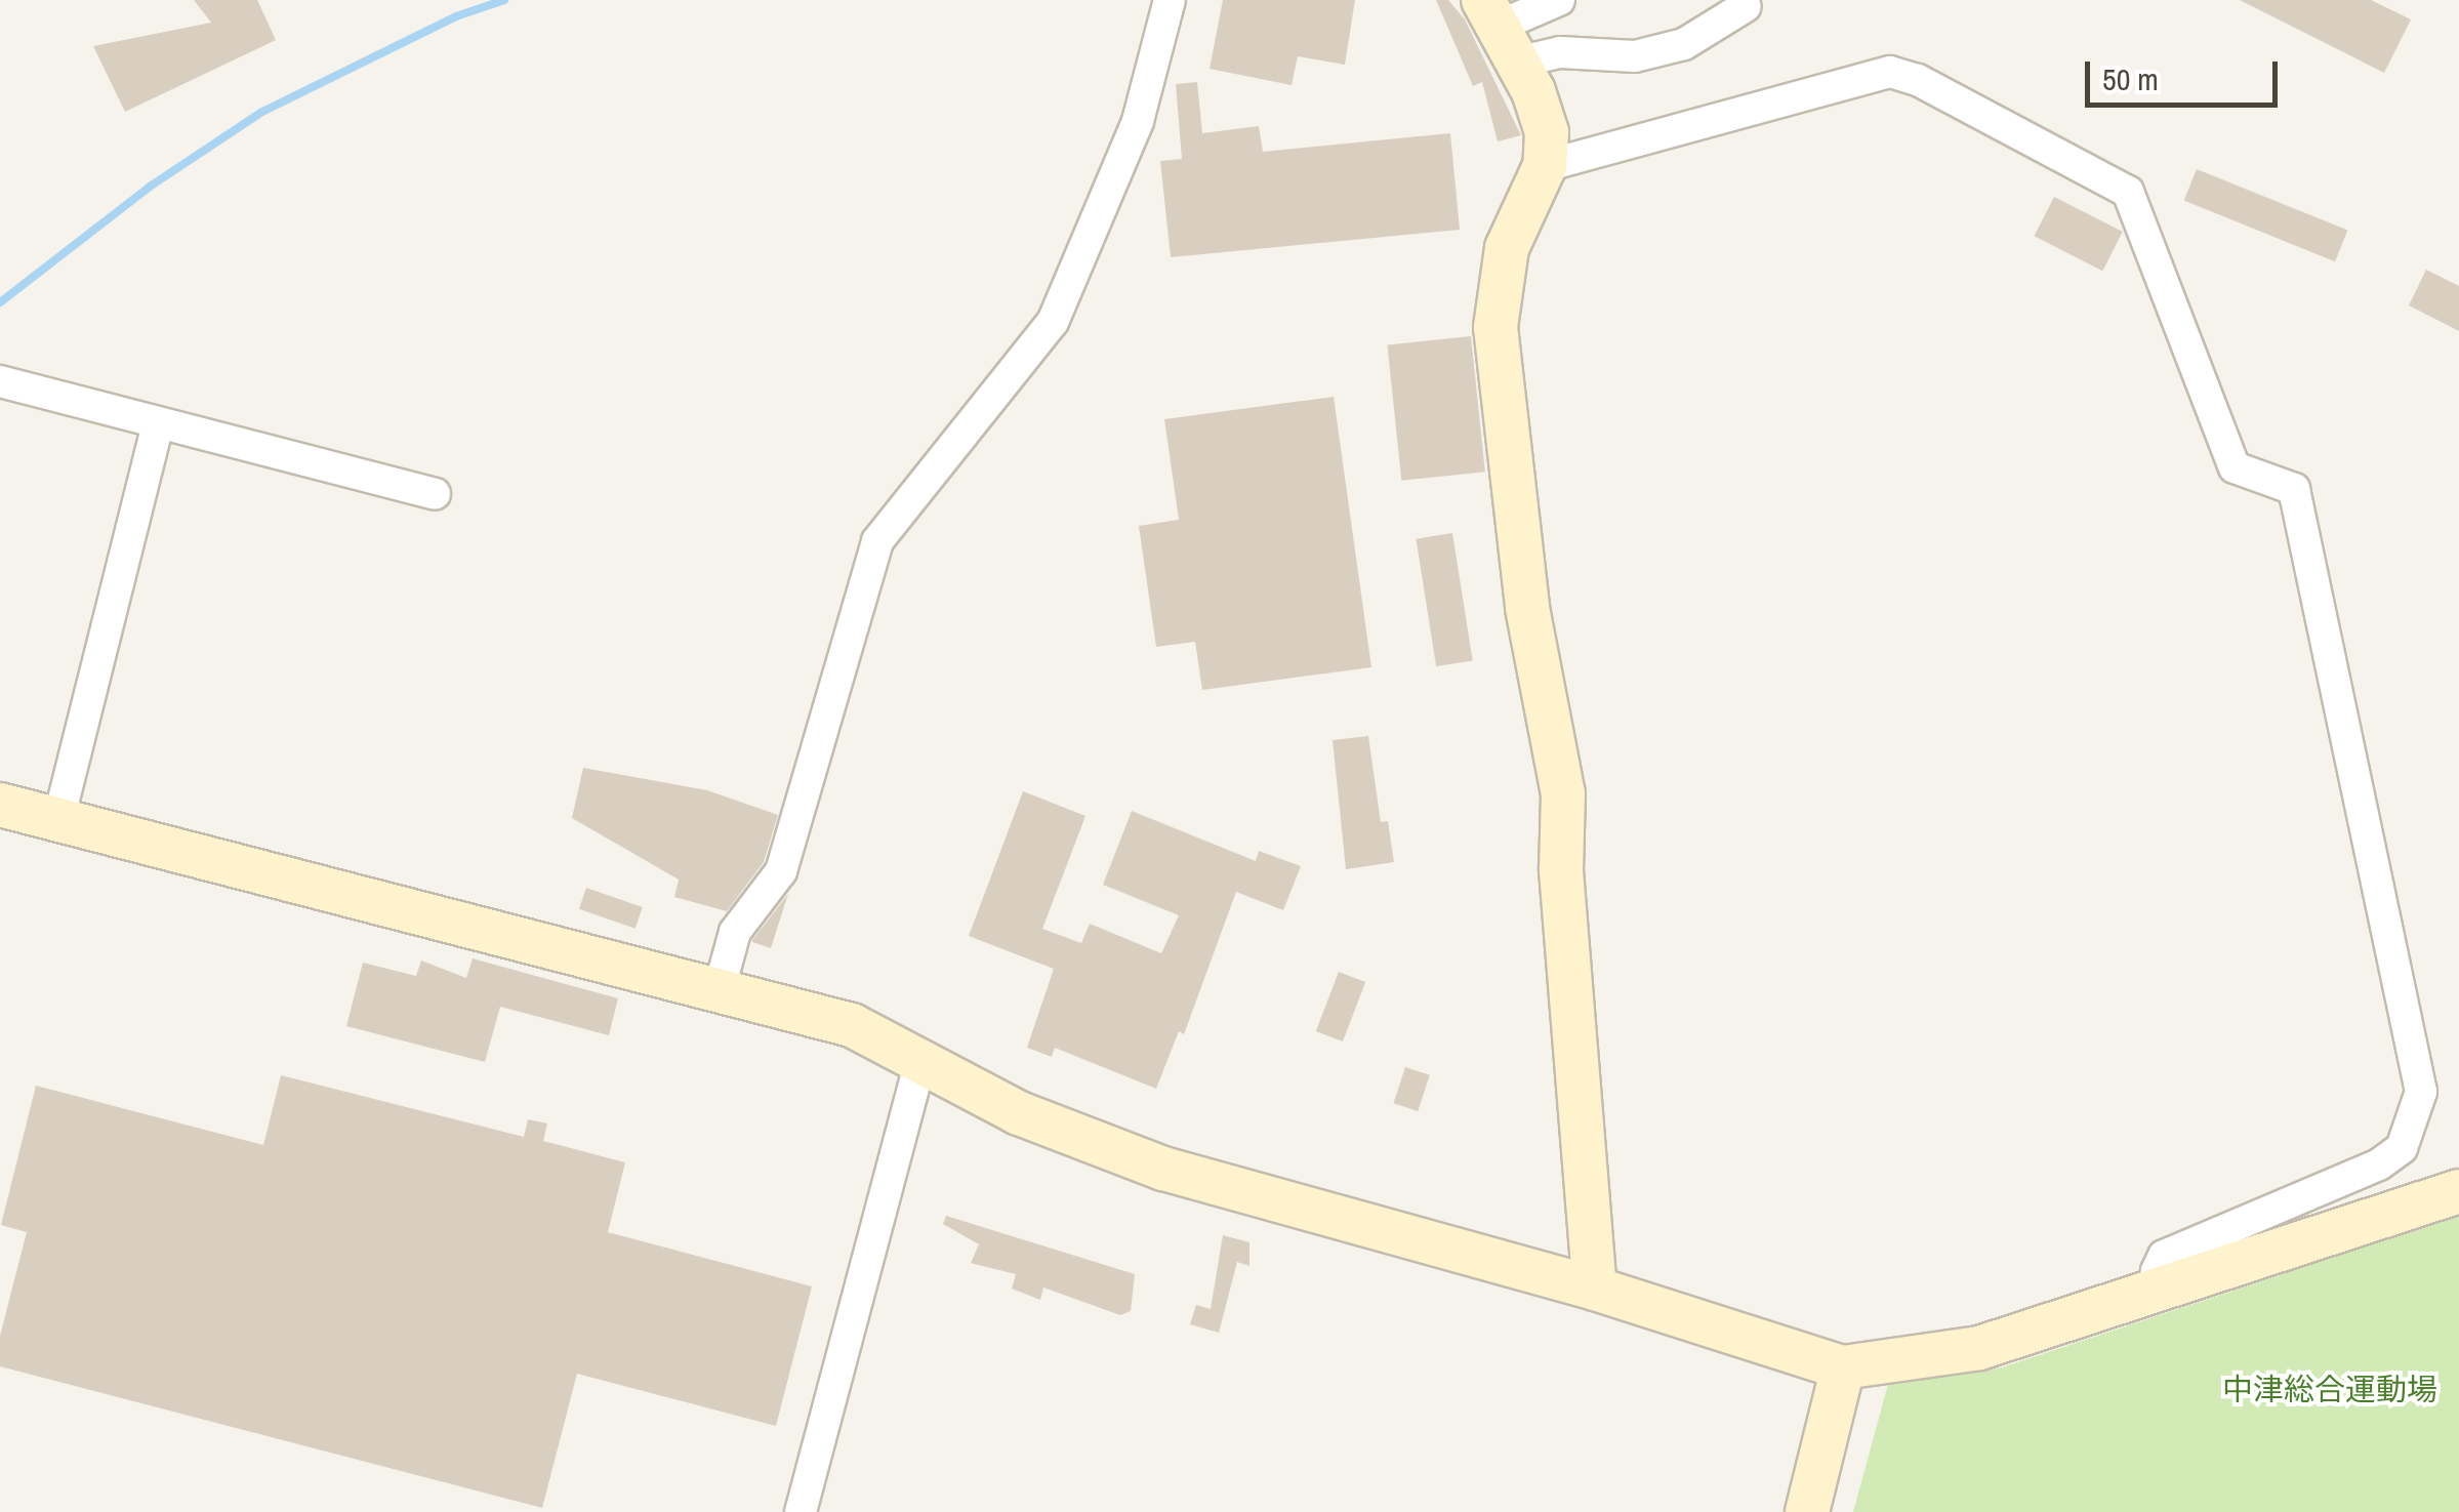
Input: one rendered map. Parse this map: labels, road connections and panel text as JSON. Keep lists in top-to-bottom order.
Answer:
{
  "parks": ["中津総合運動場"],
  "scale_bar": "50 m"
}
